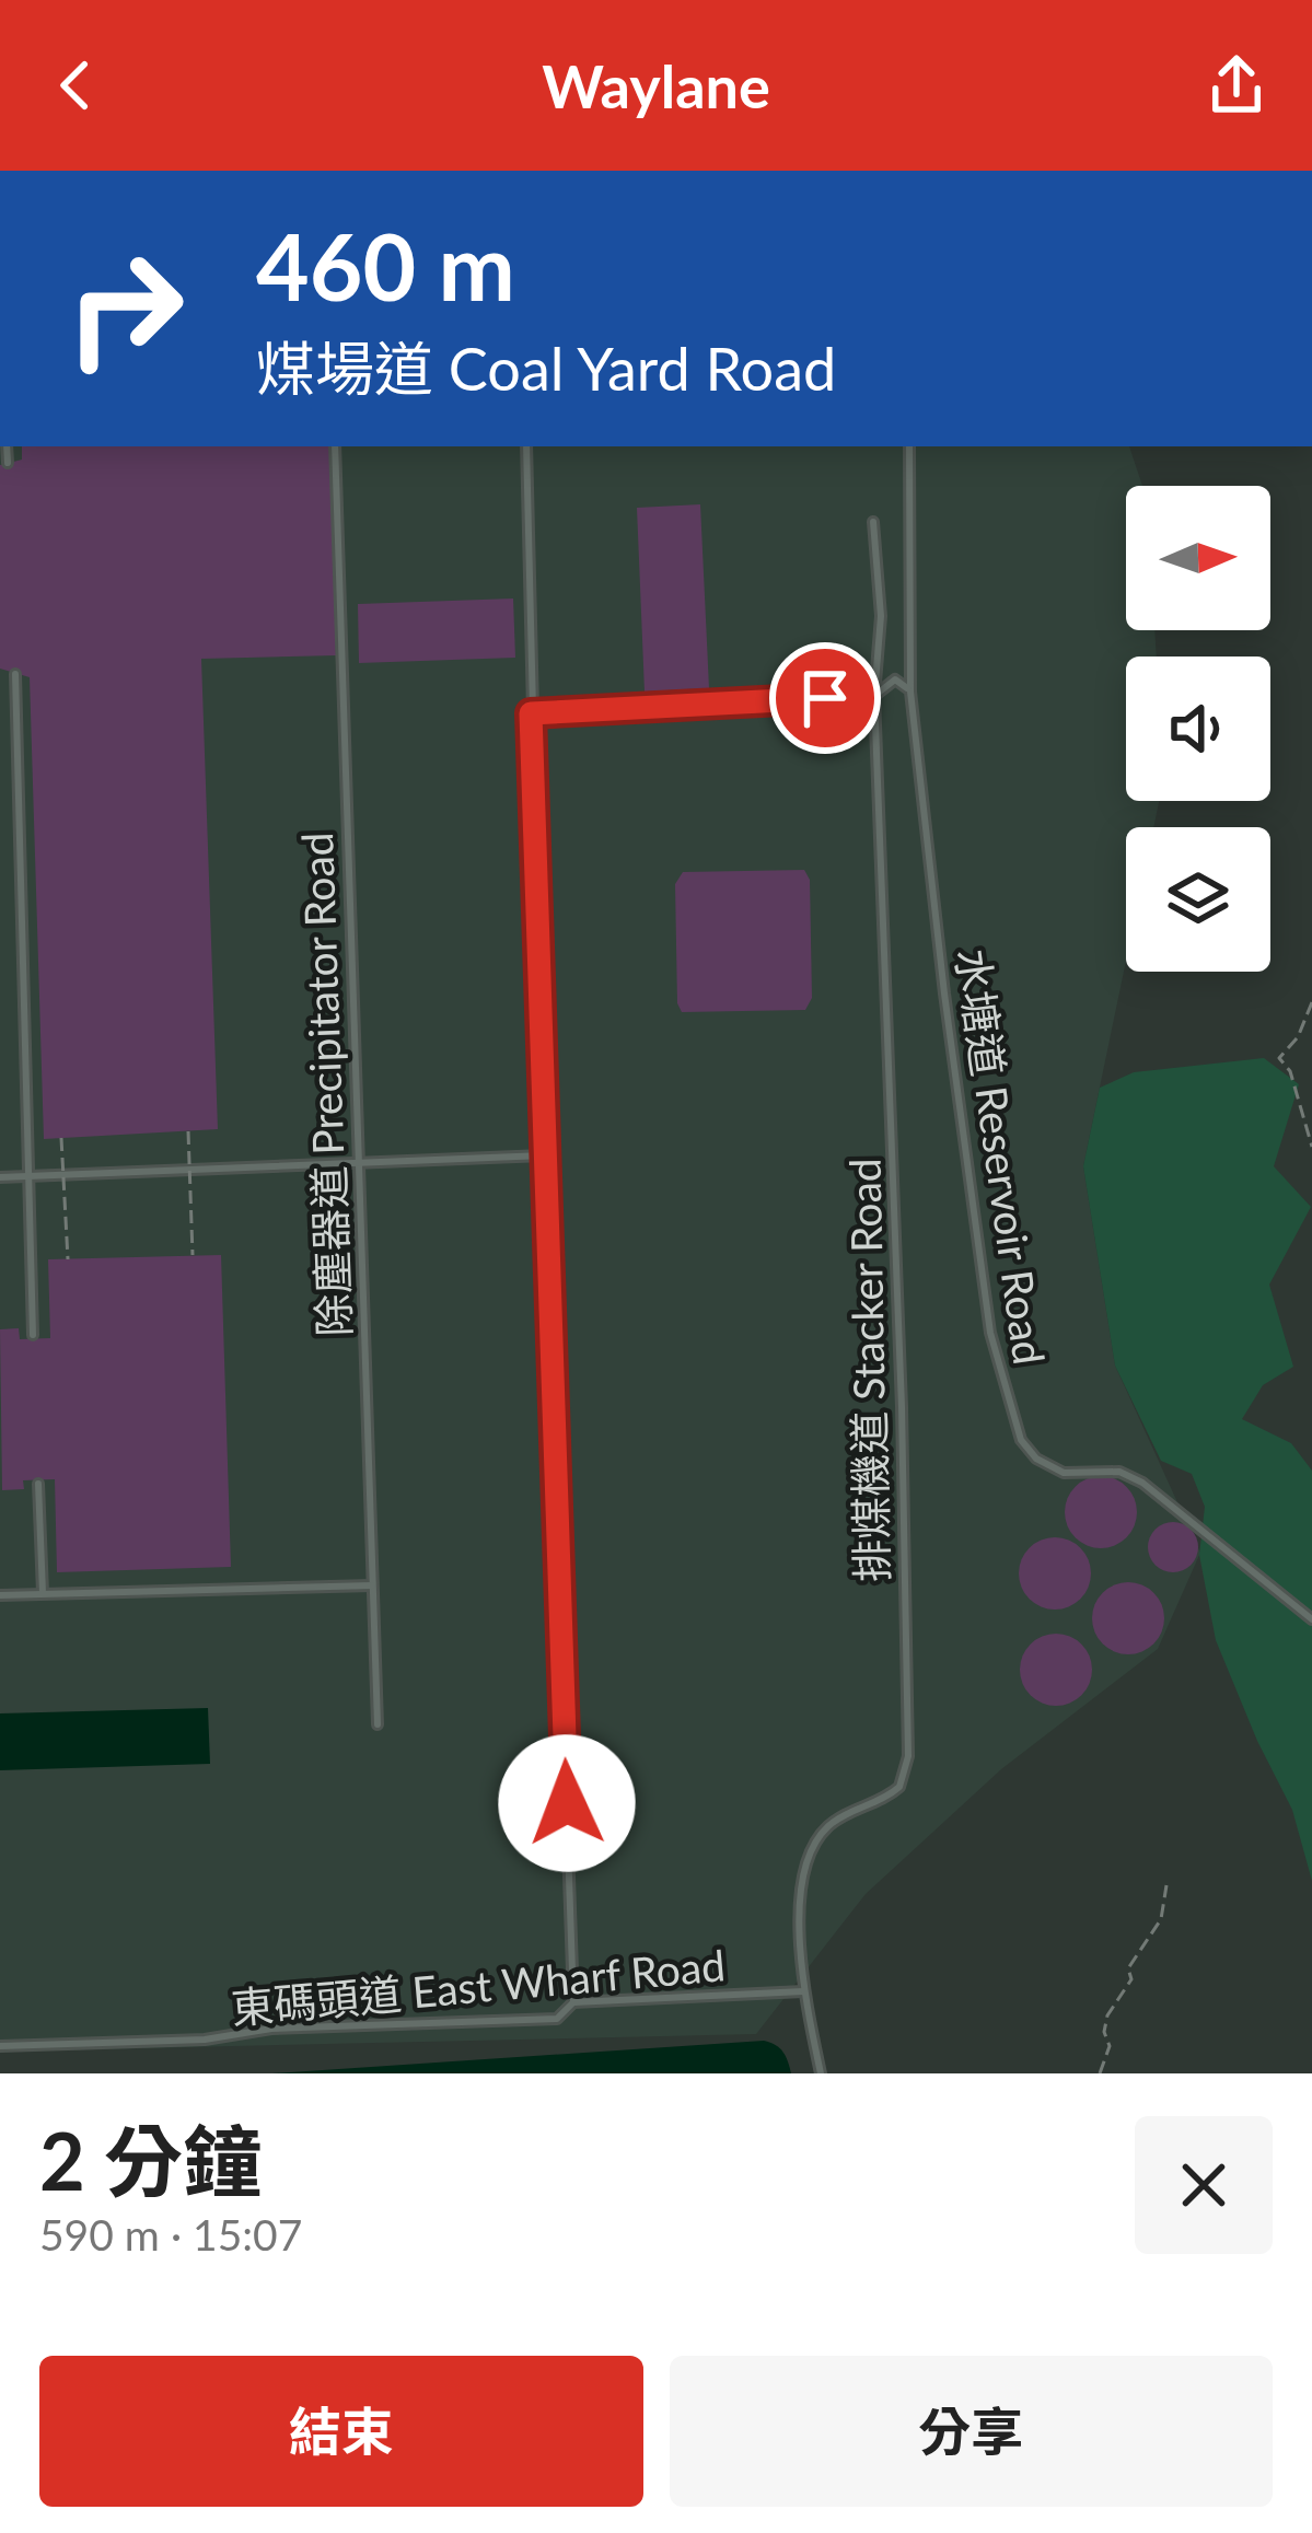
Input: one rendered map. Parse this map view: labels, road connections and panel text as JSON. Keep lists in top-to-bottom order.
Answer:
{
  "streets": {
    "lane": [
      "除塵器道 Precipitator Road",
      "水塘道 Reservoir Road",
      "排煤機道 Stacker Road",
      "東碼頭道 East Wharf Road"
    ]
  },
  "crossings": [
    ["排煤機道 Stacker Road", "東碼頭道 East Wharf Road"]
  ],
  "north": "right",
  "page": {
    "header": "Waylane",
    "turn": ["460 m", "煤場道 Coal Yard Road"],
    "heading": ["2 分鐘", "590 m · 15:07"],
    "buttons": ["結束", "分享"]
  }
}
